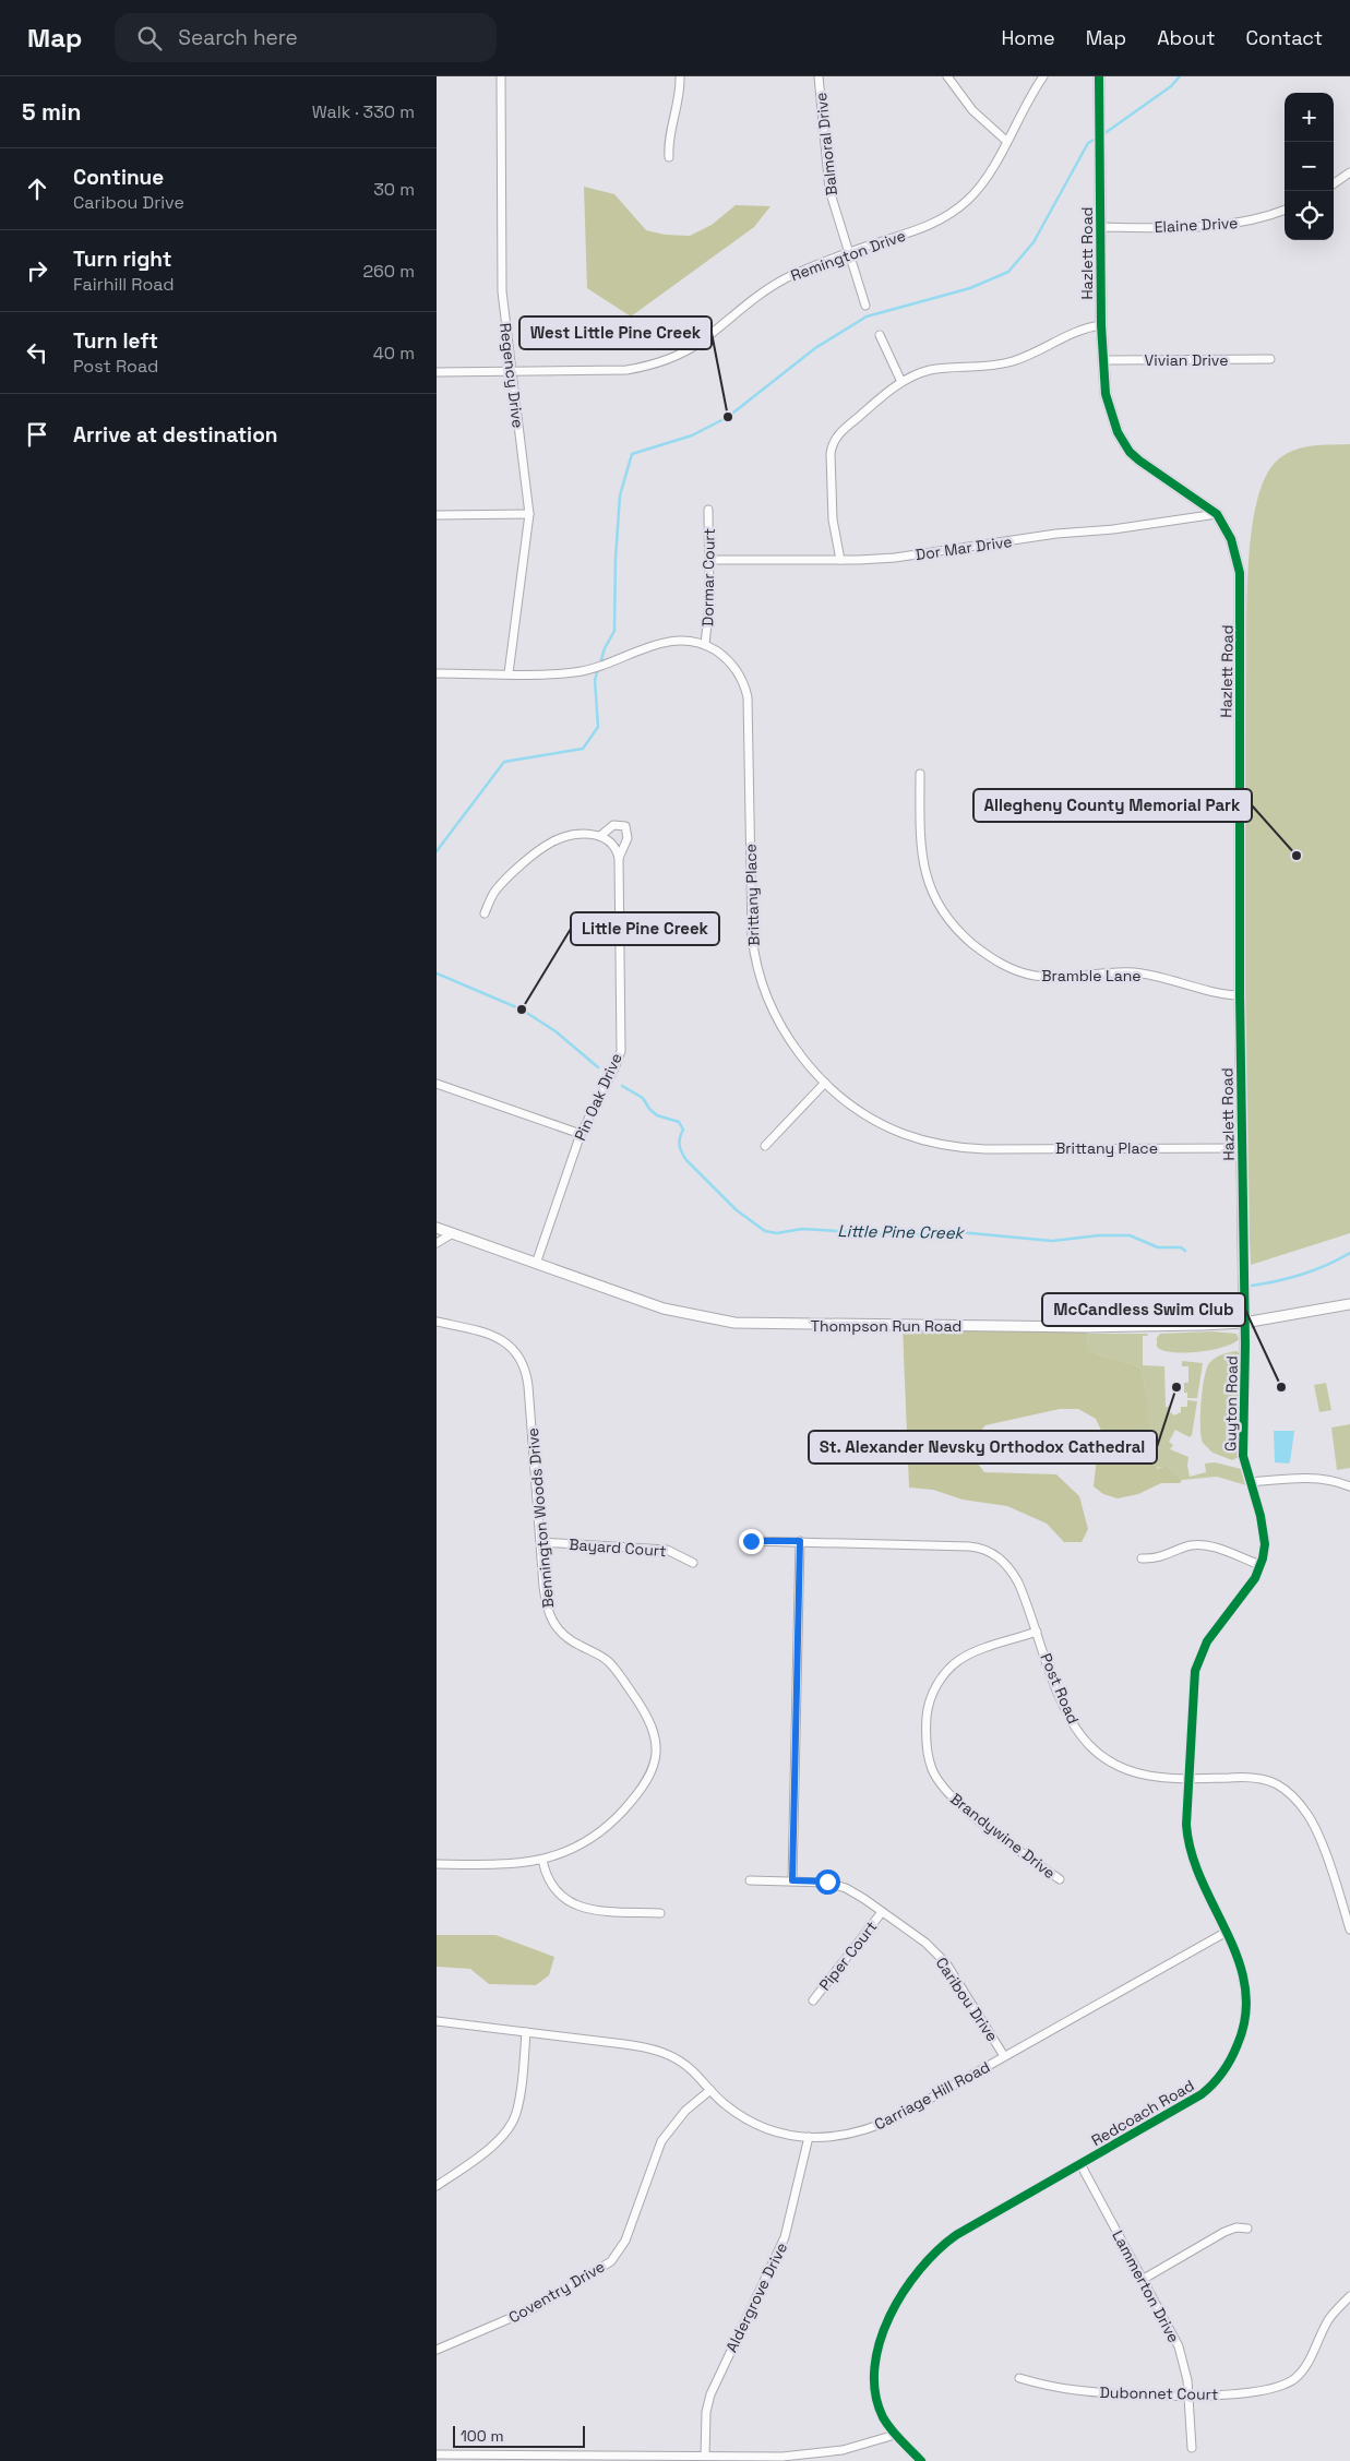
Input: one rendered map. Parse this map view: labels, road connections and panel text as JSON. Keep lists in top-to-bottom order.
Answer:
{
  "streets": {
    "street": [
      "Balmoral Drive",
      "Elaine Drive",
      "Hazlett Road",
      "Remington Drive",
      "Vivian Drive",
      "Regency Drive",
      "Dor Mar Drive",
      "Dormar Court",
      "Brittany Place",
      "Bramble Lane",
      "Pin Oak Drive",
      "Thompson Run Road",
      "Guyton Road",
      "Bennington Woods Drive",
      "Bayard Court",
      "Post Road",
      "Brandywine Drive",
      "Piper Court",
      "Caribou Drive",
      "Carriage Hill Road",
      "Redcoach Road",
      "Lammerton Drive",
      "Coventry Drive",
      "Aldergrove Drive",
      "Dubonnet Court"
    ]
  },
  "crossings": [
    ["Balmoral Drive", "Remington Drive"],
    ["Elaine Drive", "Hazlett Road"],
    ["Hazlett Road", "Vivian Drive"],
    ["Hazlett Road", "Dor Mar Drive"],
    ["Hazlett Road", "Brittany Place"],
    ["Hazlett Road", "Bramble Lane"],
    ["Hazlett Road", "Thompson Run Road"],
    ["Hazlett Road", "Guyton Road"],
    ["Remington Drive", "Regency Drive"],
    ["Regency Drive", "Brittany Place"],
    ["Dor Mar Drive", "Dormar Court"],
    ["Dormar Court", "Brittany Place"],
    ["Pin Oak Drive", "Thompson Run Road"],
    ["Thompson Run Road", "Guyton Road"],
    ["Guyton Road", "Redcoach Road"],
    ["Bennington Woods Drive", "Bayard Court"],
    ["Post Road", "Brandywine Drive"],
    ["Post Road", "Redcoach Road"],
    ["Piper Court", "Caribou Drive"],
    ["Caribou Drive", "Carriage Hill Road"],
    ["Carriage Hill Road", "Redcoach Road"],
    ["Carriage Hill Road", "Coventry Drive"],
    ["Carriage Hill Road", "Aldergrove Drive"],
    ["Redcoach Road", "Lammerton Drive"],
    ["Lammerton Drive", "Dubonnet Court"]
  ],
  "water": ["Little Pine Creek"],
  "places": [
    "West Little Pine Creek",
    "Allegheny County Memorial Park",
    "Little Pine Creek",
    "St. Alexander Nevsky Orthodox Cathedral",
    "McCandless Swim Club"
  ],
  "scale_bar": "100 m",
  "page": {
    "header": "Map",
    "search": "Search here",
    "nav": [
      "Home",
      "Map",
      "About",
      "Contact"
    ],
    "heading": ["5 min", "Walk · 330 m"],
    "map_buttons": ["+", "−"],
    "list": [
      ["Continue", "Caribou Drive", "30 m"],
      ["Turn right", "Fairhill Road", "260 m"],
      ["Turn left", "Post Road", "40 m"],
      "Arrive at destination"
    ],
    "scale": "100 m"
  }
}
